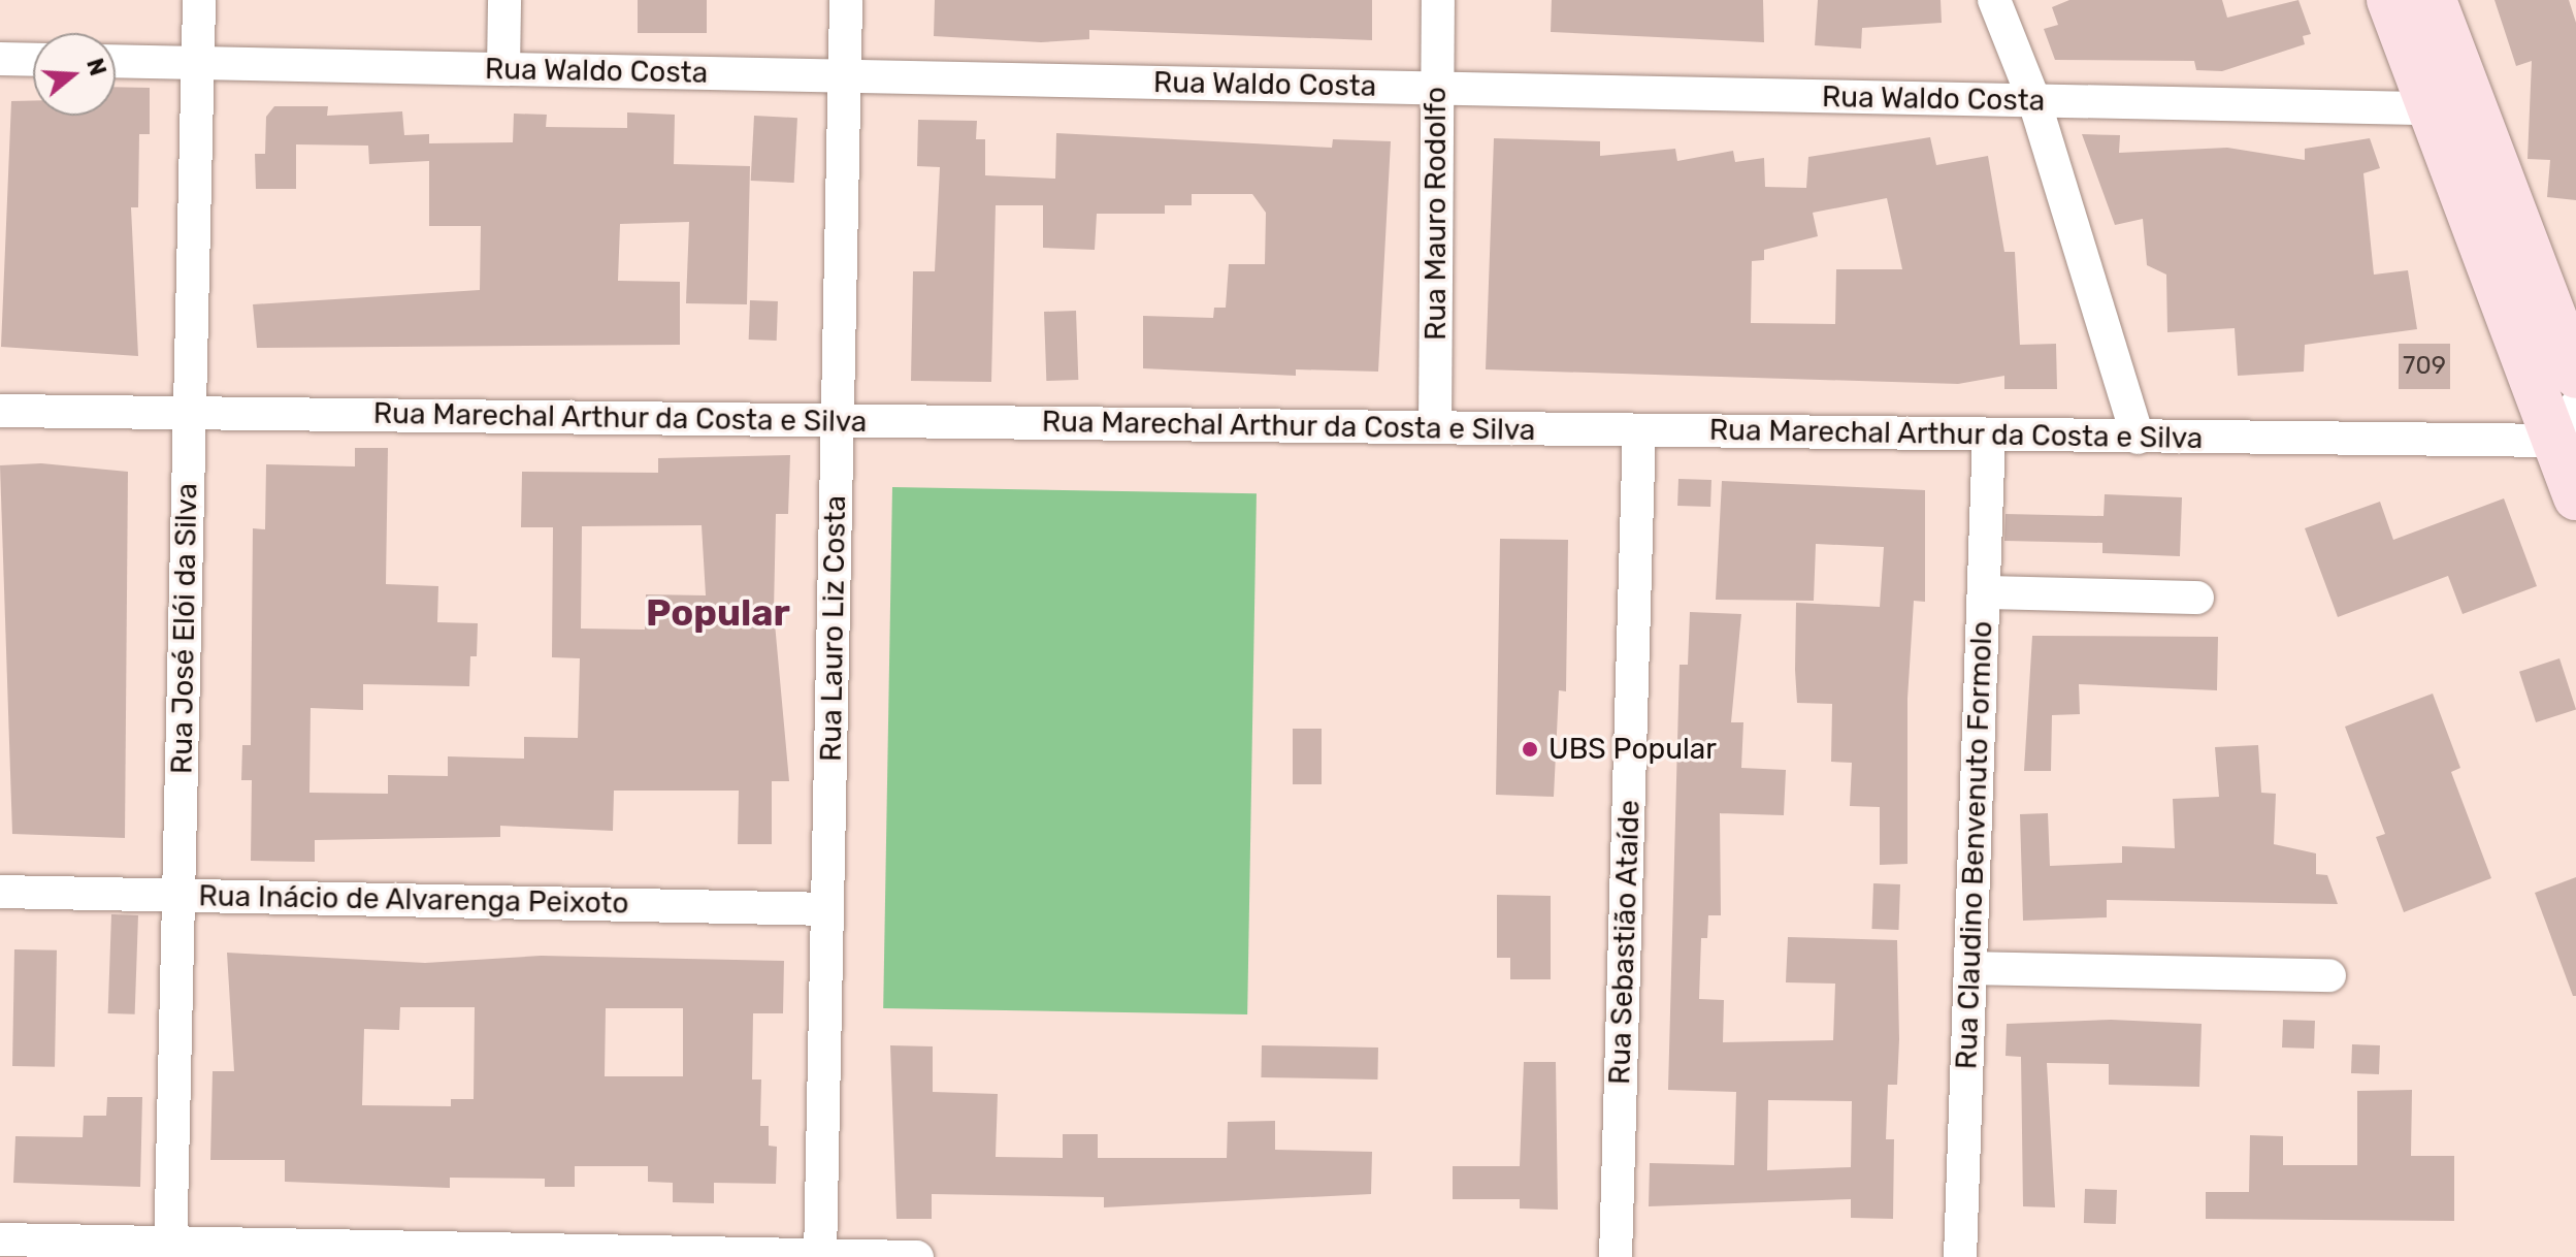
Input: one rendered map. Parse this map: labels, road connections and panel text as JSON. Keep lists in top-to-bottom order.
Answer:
{
  "streets": {
    "street": [
      "Rua Waldo Costa",
      "Rua Mauro Rodolfo",
      "Rua Marechal Arthur da Costa e Silva",
      "Rua José Elói da Silva",
      "Rua Lauro Liz Costa",
      "Rua Claudino Benvenuto Formolo",
      "Rua Inácio de Alvarenga Peixoto",
      "Rua Sebastião Ataíde"
    ]
  },
  "crossings": [
    ["Rua Waldo Costa", "Rua Mauro Rodolfo"],
    ["Rua Waldo Costa", "Rua José Elói da Silva"],
    ["Rua Waldo Costa", "Rua Lauro Liz Costa"],
    ["Rua Mauro Rodolfo", "Rua Marechal Arthur da Costa e Silva"],
    ["Rua Marechal Arthur da Costa e Silva", "Rua José Elói da Silva"],
    ["Rua Marechal Arthur da Costa e Silva", "Rua Lauro Liz Costa"],
    ["Rua Marechal Arthur da Costa e Silva", "Rua Claudino Benvenuto Formolo"],
    ["Rua Marechal Arthur da Costa e Silva", "Rua Sebastião Ataíde"],
    ["Rua José Elói da Silva", "Rua Inácio de Alvarenga Peixoto"],
    ["Rua Lauro Liz Costa", "Rua Inácio de Alvarenga Peixoto"]
  ],
  "districts": ["Popular"],
  "places": ["UBS Popular"],
  "house_numbers": ["709"],
  "north": "right"
}
